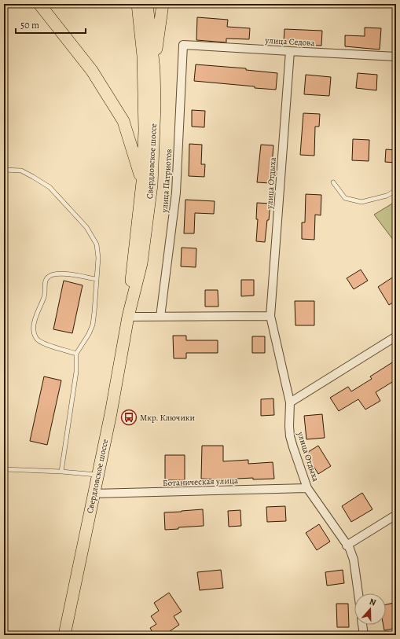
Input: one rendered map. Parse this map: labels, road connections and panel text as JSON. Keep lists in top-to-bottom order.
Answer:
{
  "streets": {
    "main road": ["Свердловское шоссе"],
    "street": [
      "улица Седова",
      "улица Патриотов",
      "улица Отдыха",
      "Ботаническая улица"
    ]
  },
  "crossings": [
    ["улица Седова", "улица Патриотов"],
    ["улица Седова", "улица Отдыха"],
    ["Свердловское шоссе", "Ботаническая улица"],
    ["улица Отдыха", "Ботаническая улица"]
  ],
  "places": {
    "bus stop": ["Мкр. Ключики"]
  },
  "scale_bar": "50 m",
  "north": "top"
}
